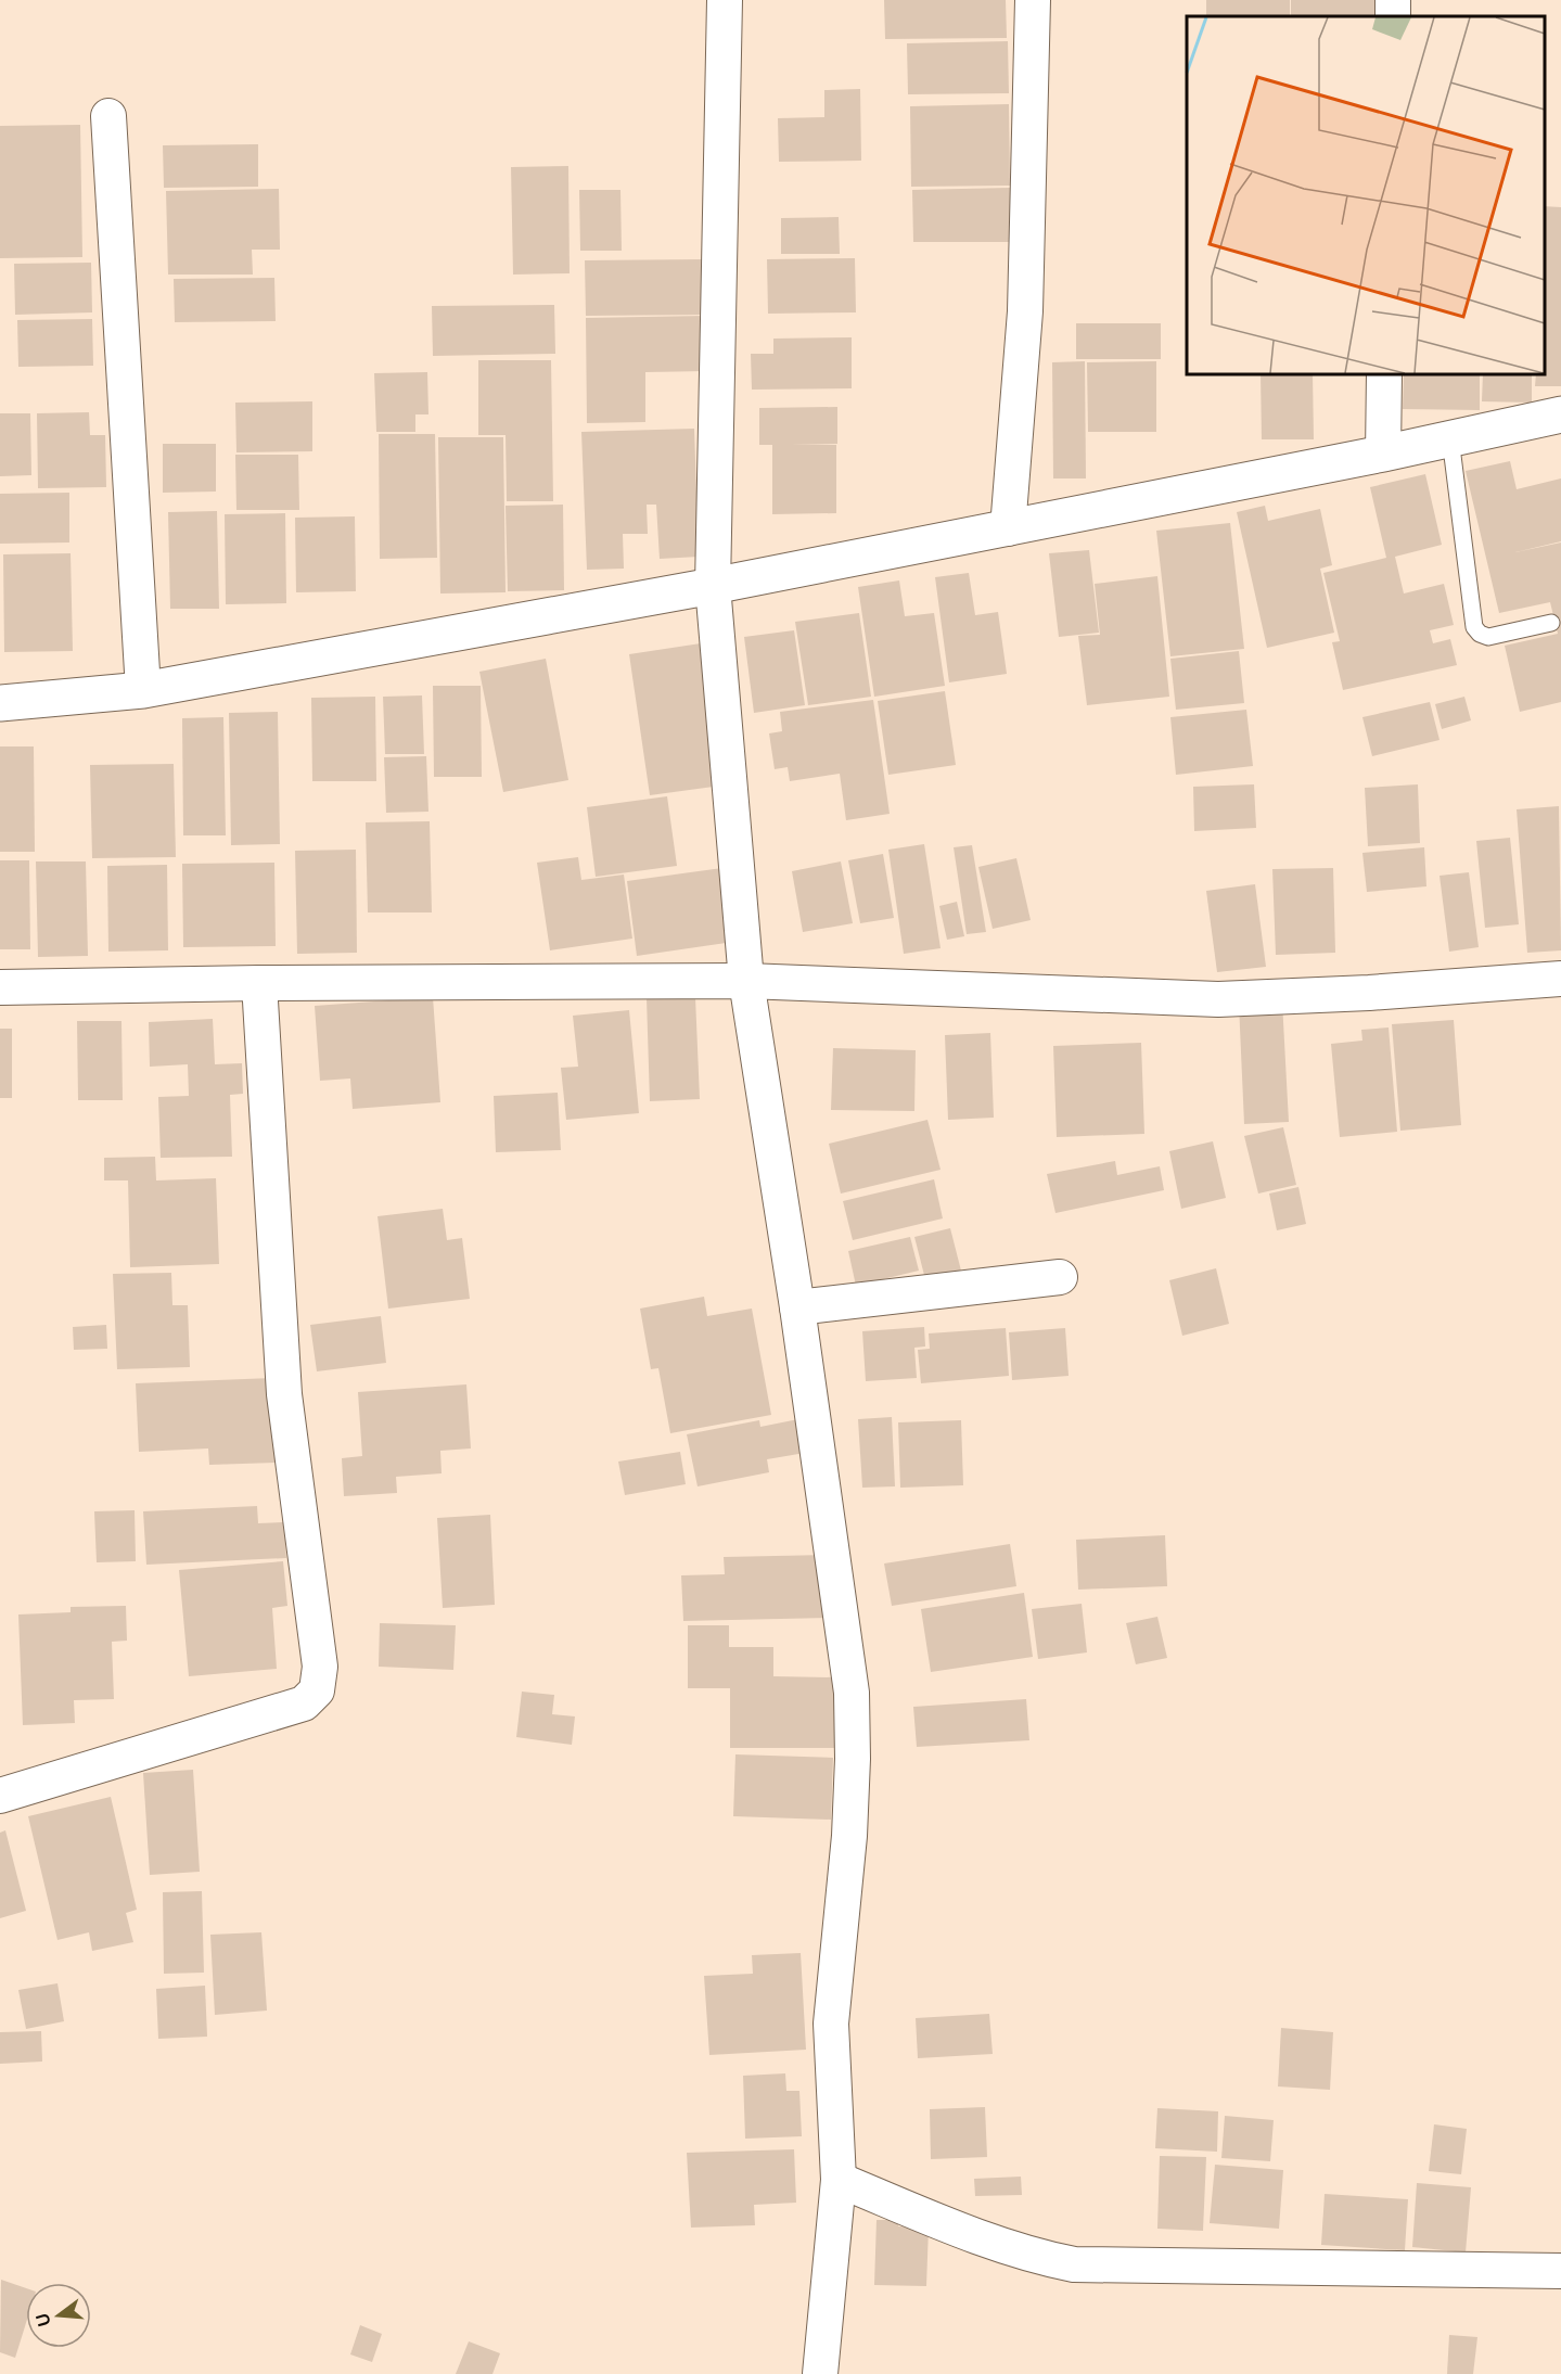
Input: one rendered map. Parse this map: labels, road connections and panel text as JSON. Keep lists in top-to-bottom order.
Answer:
{
  "north": "left"
}
